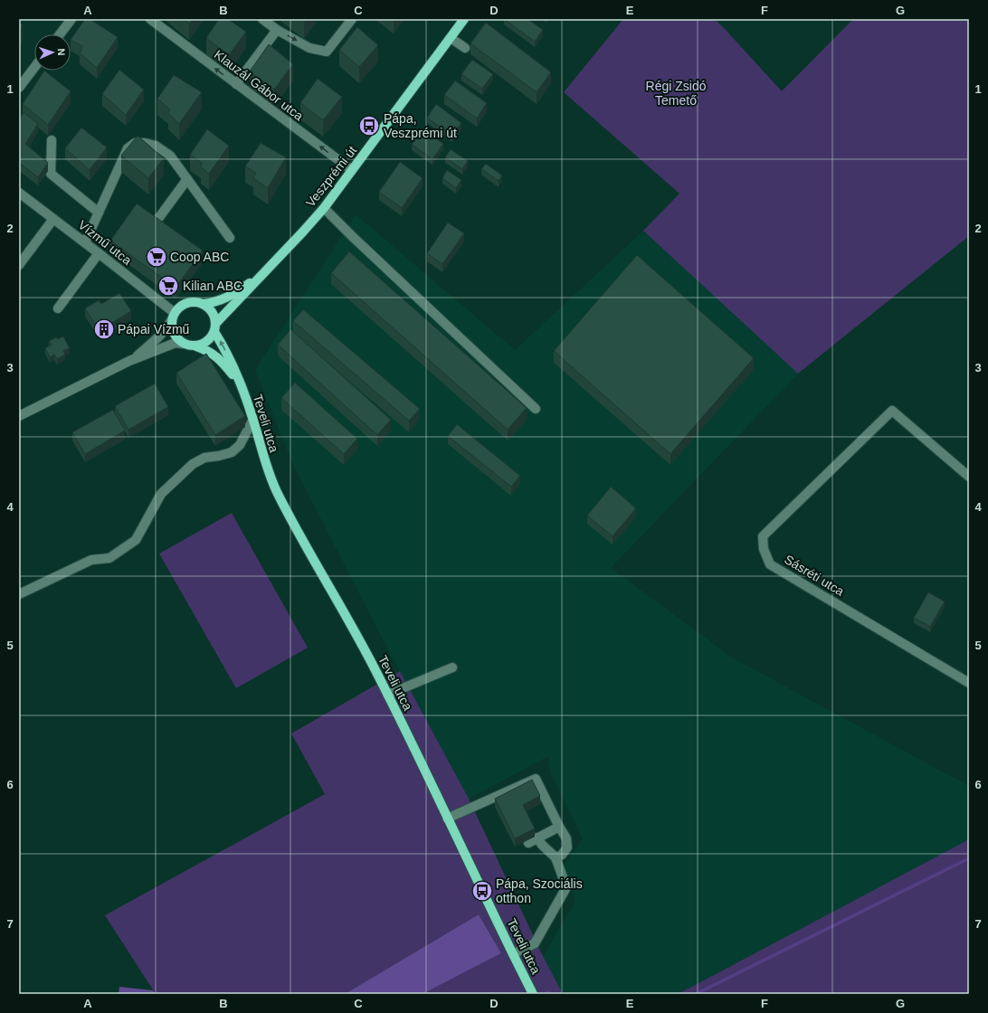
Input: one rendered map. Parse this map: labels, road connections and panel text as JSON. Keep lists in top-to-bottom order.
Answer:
{
  "streets": {
    "main road": ["Veszprémi út", "Teveli utca"],
    "street": ["Klauzál Gábor utca", "Vízmű utca", "Sásréti utca"]
  },
  "crossings": [
    ["Klauzál Gábor utca", "Veszprémi út"],
    ["Veszprémi út", "Vízmű utca"],
    ["Veszprémi út", "Teveli utca"],
    ["Vízmű utca", "Teveli utca"]
  ],
  "one_way": ["Klauzál Gábor utca"],
  "parks": ["Régi Zsidó Temető"],
  "places": {
    "bus stop": ["Pápa, Veszprémi út", "Pápa, Szociális otthon"],
    "supermarket": ["Coop ABC", "Kilian ABC"],
    "building": ["Pápai Vízmű"]
  },
  "north": "right",
  "grid": {
    "columns": [
      "A",
      "B",
      "C",
      "D",
      "E",
      "F",
      "G"
    ],
    "rows": [
      "1",
      "2",
      "3",
      "4",
      "5",
      "6",
      "7"
    ]
  }
}
